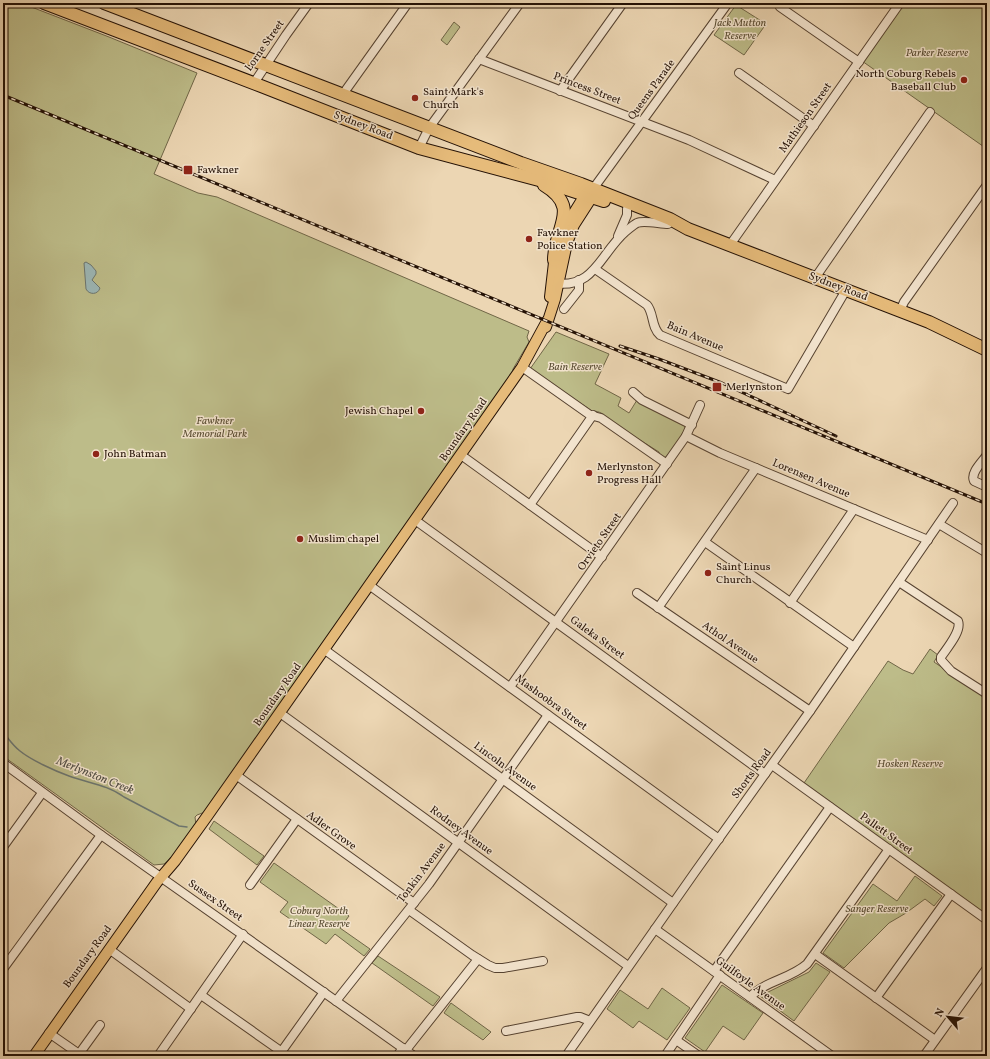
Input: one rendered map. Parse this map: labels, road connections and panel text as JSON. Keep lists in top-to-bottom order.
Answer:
{
  "streets": {
    "highway": ["Sydney Road"],
    "main road": ["Boundary Road"],
    "street": [
      "Lorne Street",
      "Princess Street",
      "Queens Parade",
      "Mathieson Street",
      "Bain Avenue",
      "Lorensen Avenue",
      "Orvieto Street",
      "Galeka Street",
      "Athol Avenue",
      "Mashoobra Street",
      "Lincoln Avenue",
      "Shorts Road",
      "Adler Grove",
      "Rodney Avenue",
      "Pallett Street",
      "Tonkin Avenue",
      "Sussex Street",
      "Guilfoyle Avenue"
    ]
  },
  "crossings": [
    ["Lorne Street", "Sydney Road"],
    ["Princess Street", "Queens Parade"],
    ["Princess Street", "Mathieson Street"],
    ["Queens Parade", "Sydney Road"],
    ["Queens Parade", "Boundary Road"],
    ["Mathieson Street", "Sydney Road"],
    ["Sydney Road", "Bain Avenue"],
    ["Sydney Road", "Boundary Road"],
    ["Boundary Road", "Galeka Street"],
    ["Boundary Road", "Mashoobra Street"],
    ["Boundary Road", "Lincoln Avenue"],
    ["Boundary Road", "Adler Grove"],
    ["Boundary Road", "Rodney Avenue"],
    ["Boundary Road", "Sussex Street"],
    ["Lorensen Avenue", "Orvieto Street"],
    ["Lorensen Avenue", "Shorts Road"],
    ["Orvieto Street", "Galeka Street"],
    ["Orvieto Street", "Mashoobra Street"],
    ["Galeka Street", "Shorts Road"],
    ["Athol Avenue", "Shorts Road"],
    ["Mashoobra Street", "Shorts Road"],
    ["Mashoobra Street", "Tonkin Avenue"],
    ["Lincoln Avenue", "Shorts Road"],
    ["Lincoln Avenue", "Tonkin Avenue"],
    ["Shorts Road", "Rodney Avenue"],
    ["Shorts Road", "Pallett Street"],
    ["Shorts Road", "Guilfoyle Avenue"],
    ["Adler Grove", "Tonkin Avenue"],
    ["Rodney Avenue", "Tonkin Avenue"],
    ["Tonkin Avenue", "Sussex Street"]
  ],
  "water": ["Merlynston Creek"],
  "parks": [
    "Jack Mutton Reserve",
    "Parker Reserve",
    "Bain Reserve",
    "Fawkner Memorial Park",
    "Hosken Reserve",
    "Sanger Reserve",
    "Coburg North Linear Reserve"
  ],
  "places": {
    "other": [
      "North Coburg Rebels Baseball Club",
      "Saint Mark's Church",
      "Fawkner Police Station",
      "Jewish Chapel",
      "John Batman",
      "Merlynston Progress Hall",
      "Muslim chapel",
      "Saint Linus Church"
    ],
    "transit": ["Fawkner", "Merlynston"]
  },
  "north": "top left"
}
